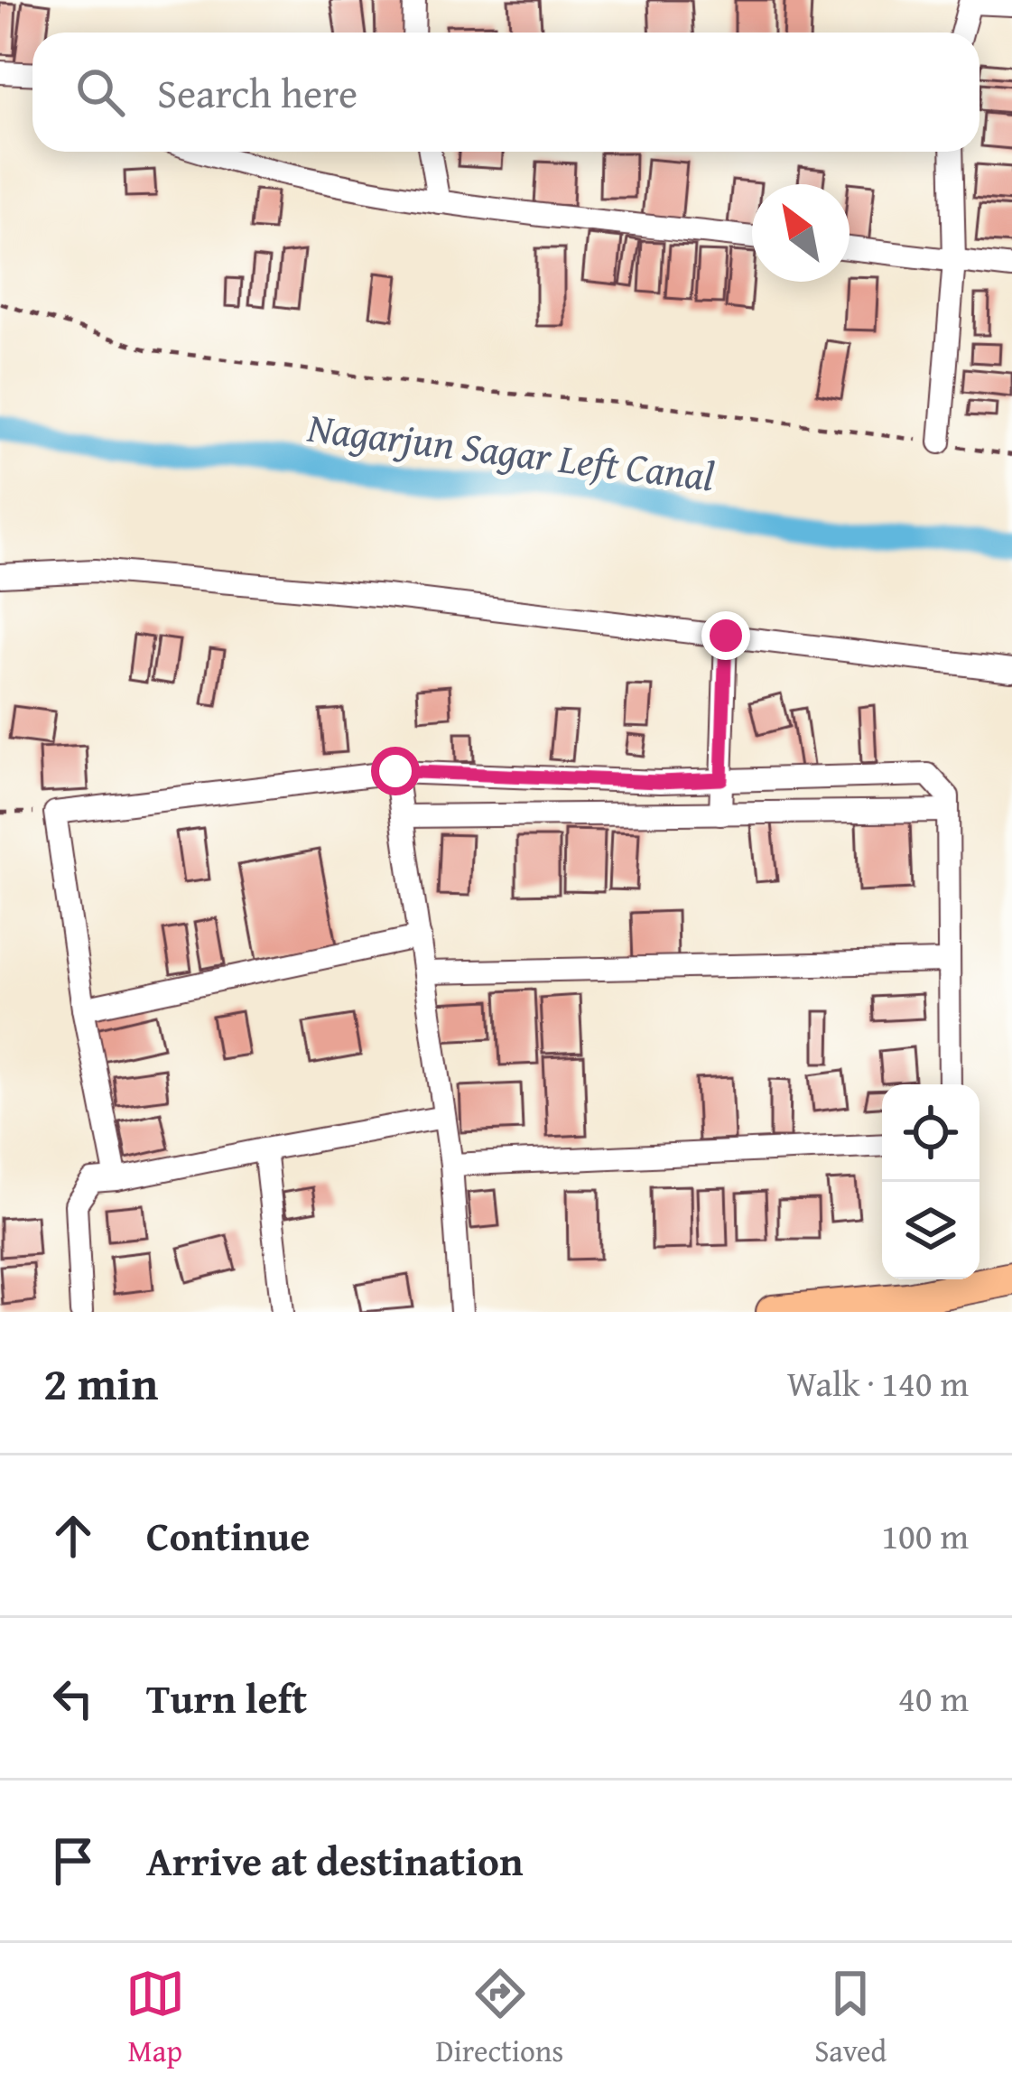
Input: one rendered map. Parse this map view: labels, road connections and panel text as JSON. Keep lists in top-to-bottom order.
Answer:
{
  "water": ["Nagarjun Sagar Left Canal"],
  "north": "top left",
  "page": {
    "search": "Search here",
    "heading": ["2 min", "Walk · 140 m"],
    "list": [
      ["Continue", "100 m"],
      ["Turn left", "40 m"],
      "Arrive at destination"
    ],
    "nav": ["Map", "Directions", "Saved"]
  }
}
